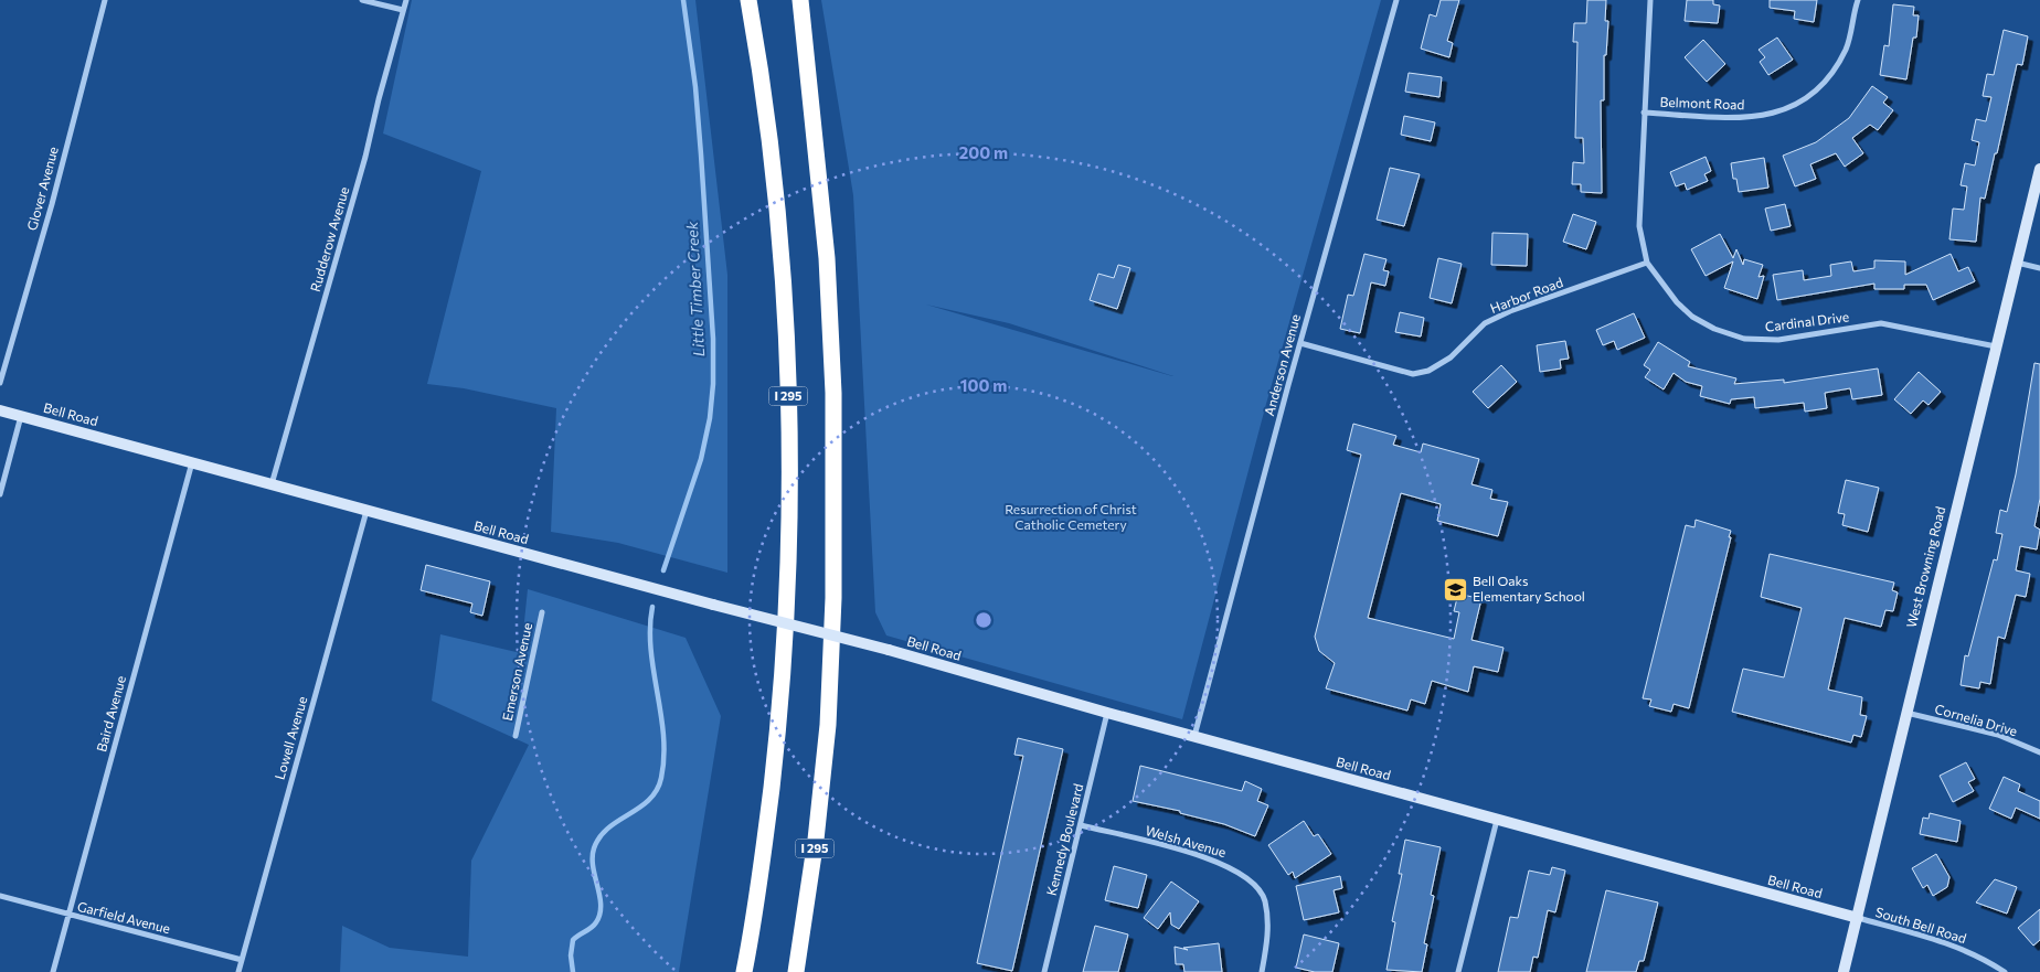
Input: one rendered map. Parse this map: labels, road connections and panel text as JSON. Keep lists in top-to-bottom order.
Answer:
{
  "streets": {
    "highway": ["I 295"],
    "street": [
      "Belmont Road",
      "Glover Avenue",
      "Rudderow Avenue",
      "Harbor Road",
      "Cardinal Drive",
      "Anderson Avenue",
      "Bell Road",
      "West Browning Road",
      "Emerson Avenue",
      "Baird Avenue",
      "Cornelia Drive",
      "Lowell Avenue",
      "Kennedy Boulevard",
      "Welsh Avenue",
      "Garfield Avenue",
      "South Bell Road"
    ]
  },
  "crossings": [
    ["Belmont Road", "Cardinal Drive"],
    ["Rudderow Avenue", "Bell Road"],
    ["Harbor Road", "Cardinal Drive"],
    ["Harbor Road", "Anderson Avenue"],
    ["Cardinal Drive", "West Browning Road"],
    ["Anderson Avenue", "Bell Road"],
    ["Bell Road", "West Browning Road"],
    ["Bell Road", "Baird Avenue"],
    ["Bell Road", "Lowell Avenue"],
    ["Bell Road", "Kennedy Boulevard"],
    ["Bell Road", "South Bell Road"],
    ["West Browning Road", "Cornelia Drive"],
    ["West Browning Road", "South Bell Road"],
    ["Baird Avenue", "Garfield Avenue"],
    ["Lowell Avenue", "Garfield Avenue"],
    ["Kennedy Boulevard", "Welsh Avenue"]
  ],
  "water": ["Little Timber Creek"],
  "parks": ["Resurrection of Christ Catholic Cemetery"],
  "places": {
    "school or university": ["Bell Oaks Elementary School"]
  },
  "rings": ["200 m", "100 m"]
}
